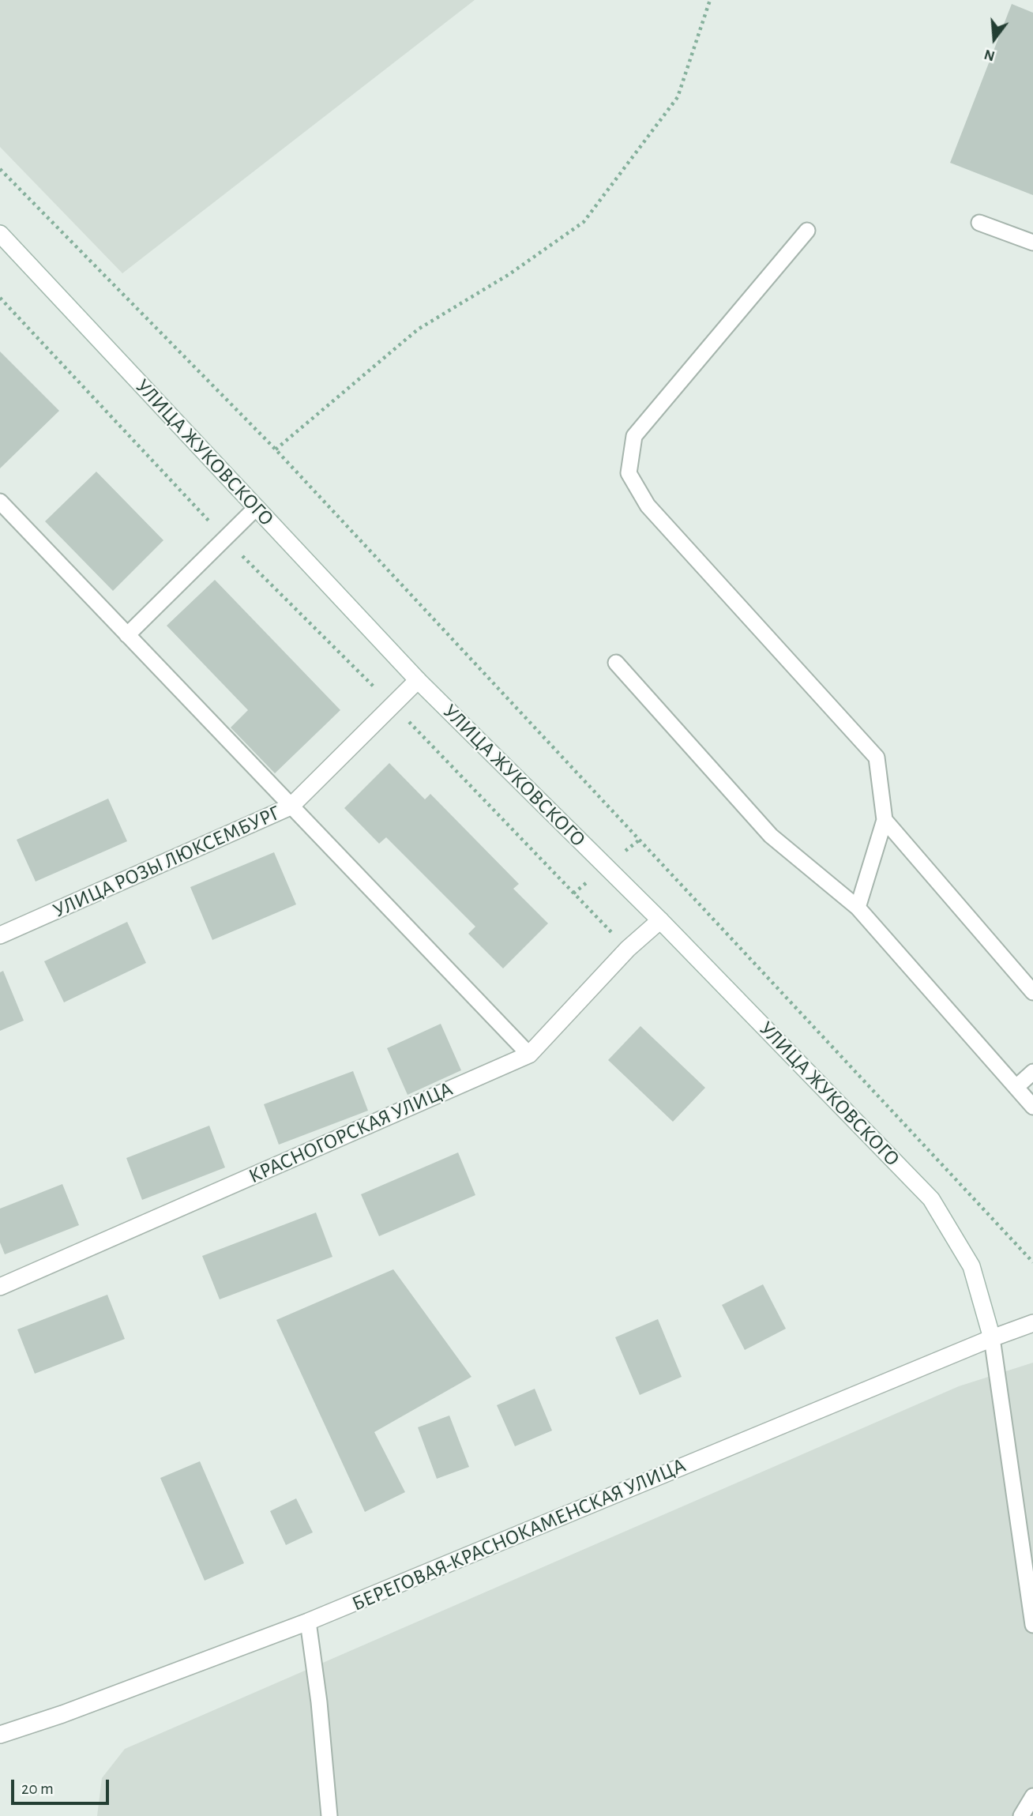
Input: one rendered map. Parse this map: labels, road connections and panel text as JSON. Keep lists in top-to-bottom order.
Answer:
{
  "streets": {
    "street": [
      "УЛИЦА ЖУКОВСКОГО",
      "УЛИЦА РОЗЫ ЛЮКСЕМБУРГ",
      "КРАСНОГОРСКАЯ УЛИЦА",
      "БЕРЕГОВАЯ-КРАСНОКАМЕНСКАЯ УЛИЦА"
    ]
  },
  "crossings": [
    ["УЛИЦА ЖУКОВСКОГО", "УЛИЦА РОЗЫ ЛЮКСЕМБУРГ"],
    ["УЛИЦА ЖУКОВСКОГО", "КРАСНОГОРСКАЯ УЛИЦА"],
    ["УЛИЦА ЖУКОВСКОГО", "БЕРЕГОВАЯ-КРАСНОКАМЕНСКАЯ УЛИЦА"]
  ],
  "scale_bar": "20 m",
  "north": "bottom"
}
